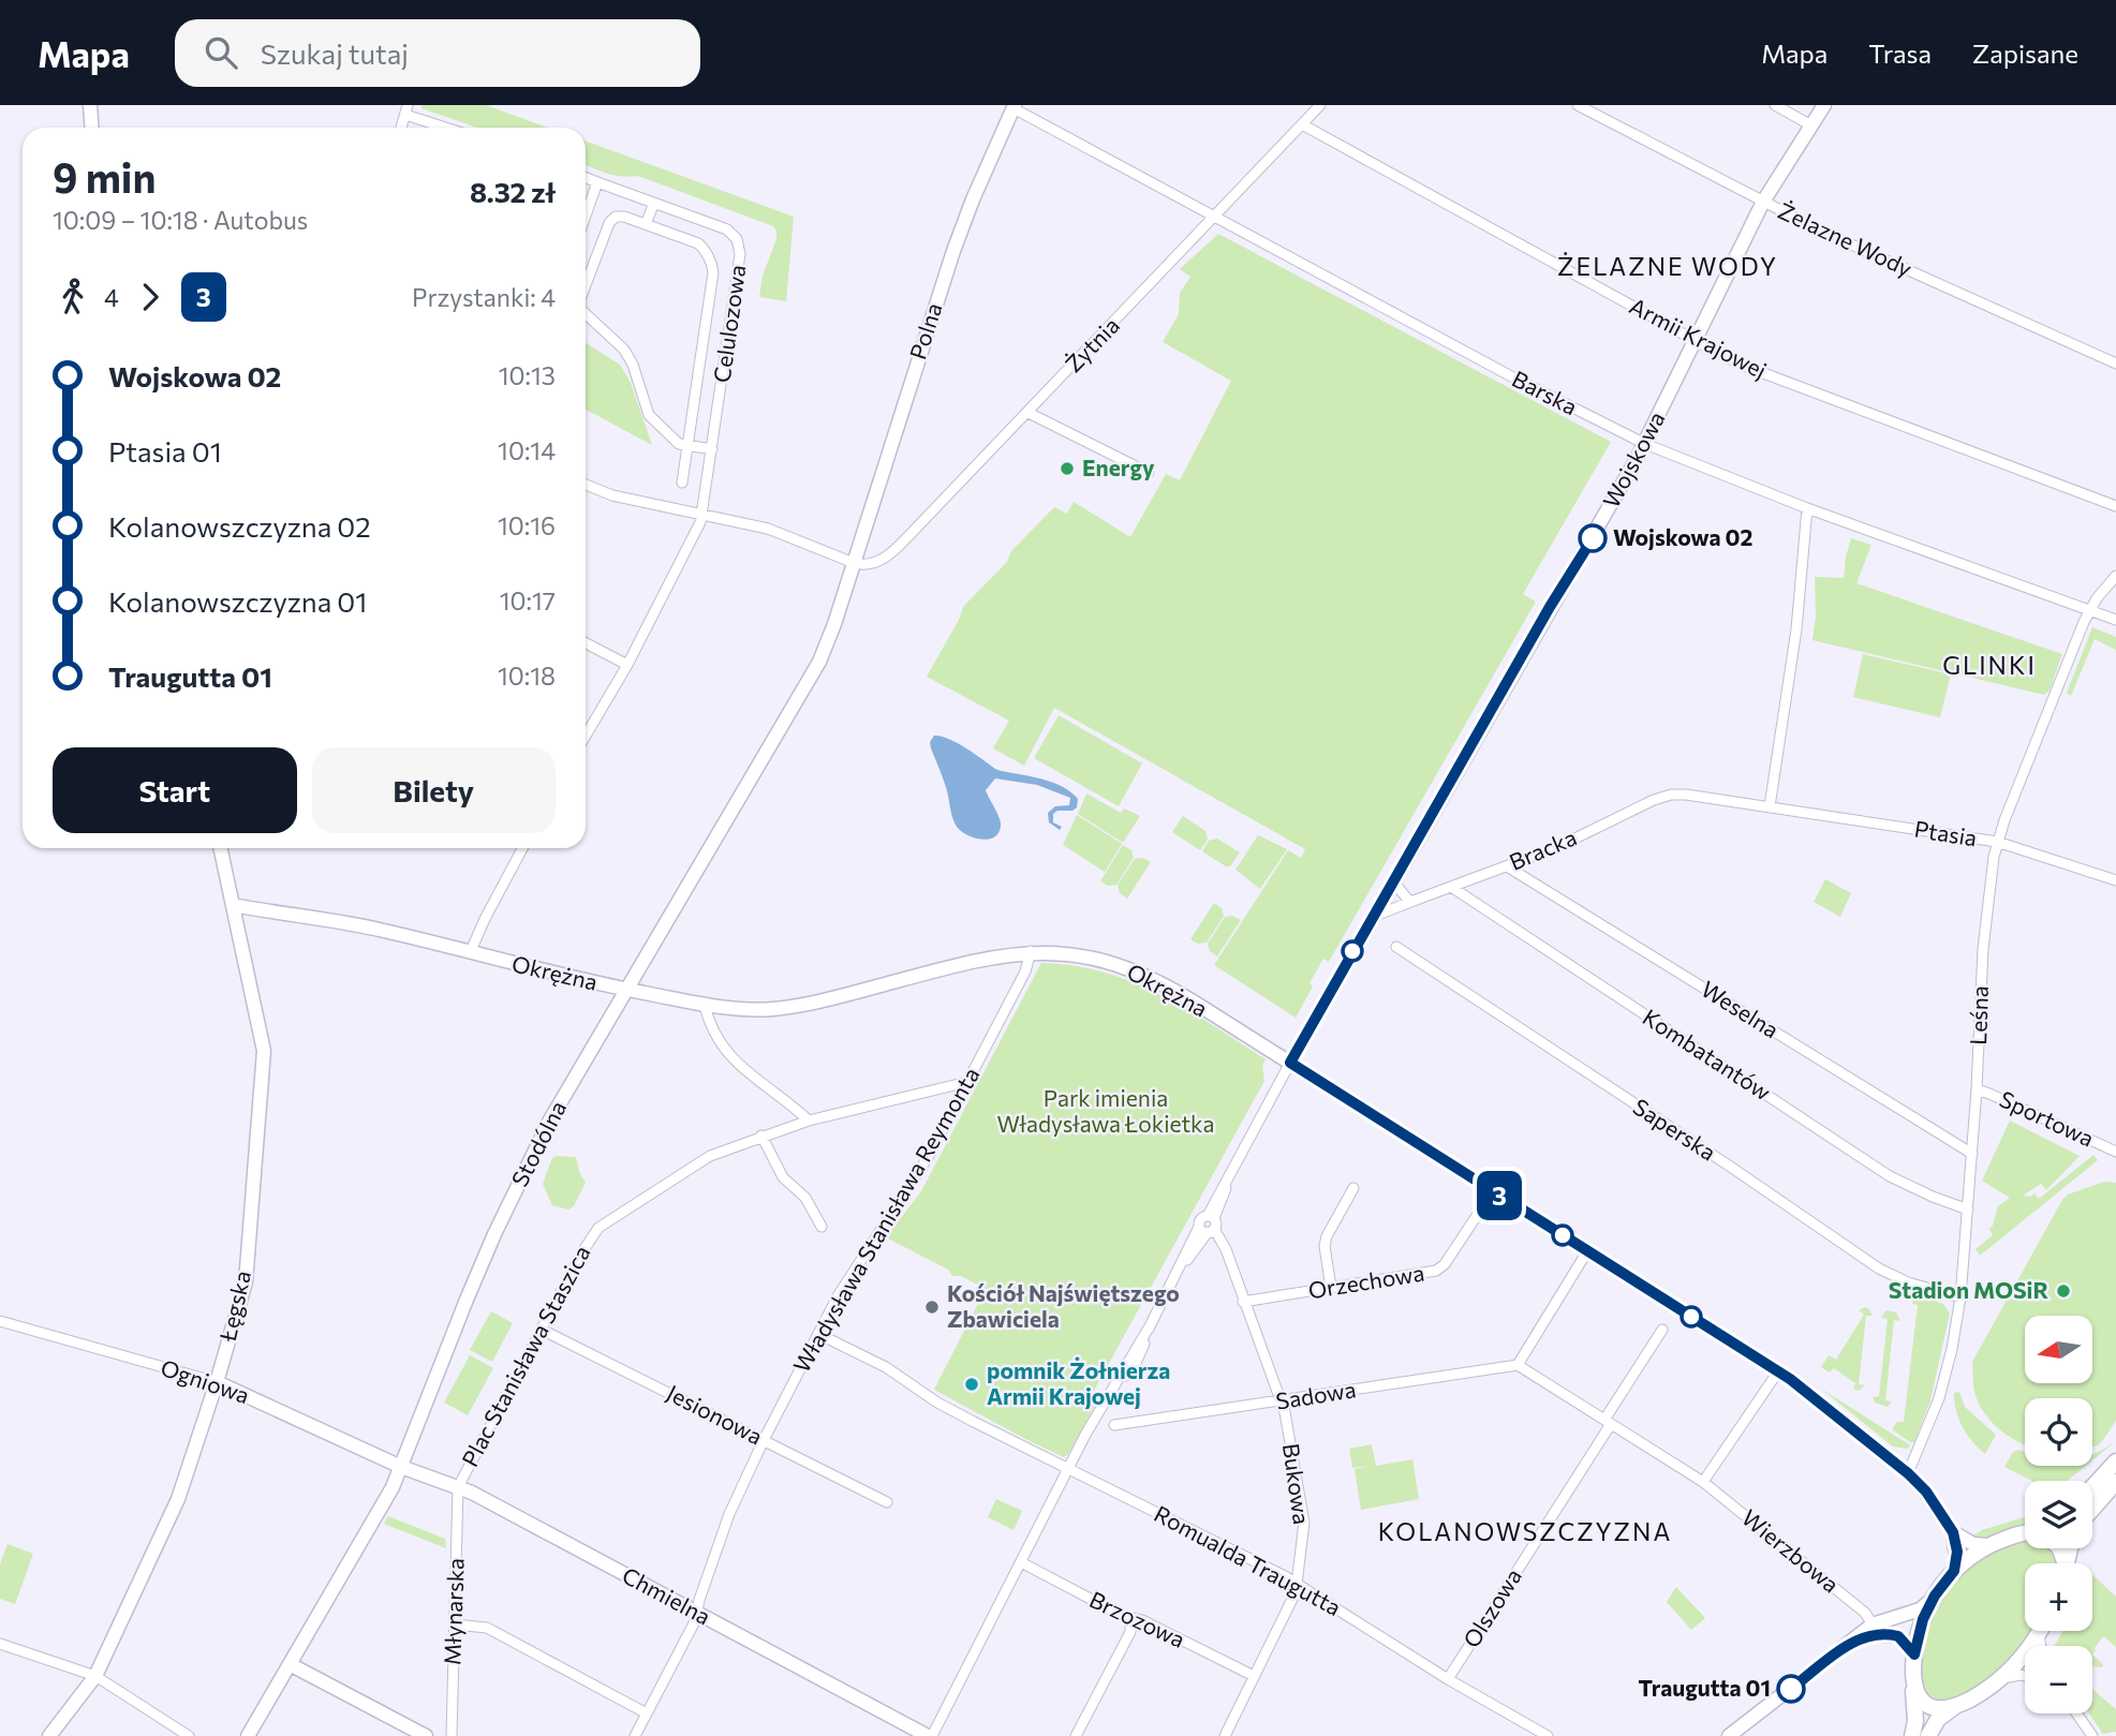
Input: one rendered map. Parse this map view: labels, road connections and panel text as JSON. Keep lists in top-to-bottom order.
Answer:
{
  "streets": {
    "street": [
      "Żelazne Wody",
      "Celulozowa",
      "Polna",
      "Armii Krajowej",
      "Żytnia",
      "Barska",
      "Wojskowa",
      "Ptasia",
      "Bracka",
      "Okrężna",
      "Weselna",
      "Leśna",
      "Kombatantów",
      "Sportowa",
      "Saperska",
      "Stodólna",
      "Władysława Stanisława Reymonta",
      "Orzechowa",
      "Łęgska",
      "Plac Stanisława Staszica",
      "Ogniowa",
      "Sadowa",
      "Jesionowa",
      "Bukowa",
      "Wierzbowa",
      "Romualda Traugutta",
      "Chmielna",
      "Olszowa",
      "Młynarska",
      "Brzozowa"
    ]
  },
  "crossings": [
    ["Żelazne Wody", "Wojskowa"],
    ["Polna", "Żytnia"],
    ["Polna", "Barska"],
    ["Polna", "Stodólna"],
    ["Armii Krajowej", "Żytnia"],
    ["Armii Krajowej", "Wojskowa"],
    ["Żytnia", "Barska"],
    ["Żytnia", "Stodólna"],
    ["Barska", "Wojskowa"],
    ["Barska", "Leśna"],
    ["Wojskowa", "Bracka"],
    ["Wojskowa", "Okrężna"],
    ["Ptasia", "Bracka"],
    ["Ptasia", "Leśna"],
    ["Bracka", "Weselna"],
    ["Bracka", "Kombatantów"],
    ["Okrężna", "Leśna"],
    ["Okrężna", "Stodólna"],
    ["Okrężna", "Władysława Stanisława Reymonta"],
    ["Okrężna", "Orzechowa"],
    ["Okrężna", "Łęgska"],
    ["Weselna", "Leśna"],
    ["Leśna", "Kombatantów"],
    ["Leśna", "Sportowa"],
    ["Leśna", "Saperska"],
    ["Stodólna", "Ogniowa"],
    ["Stodólna", "Chmielna"],
    ["Władysława Stanisława Reymonta", "Jesionowa"],
    ["Władysława Stanisława Reymonta", "Romualda Traugutta"],
    ["Władysława Stanisława Reymonta", "Chmielna"],
    ["Orzechowa", "Bukowa"],
    ["Łęgska", "Ogniowa"],
    ["Plac Stanisława Staszica", "Jesionowa"],
    ["Plac Stanisława Staszica", "Chmielna"],
    ["Plac Stanisława Staszica", "Młynarska"],
    ["Ogniowa", "Chmielna"],
    ["Sadowa", "Bukowa"],
    ["Sadowa", "Wierzbowa"],
    ["Bukowa", "Romualda Traugutta"],
    ["Bukowa", "Brzozowa"],
    ["Wierzbowa", "Olszowa"],
    ["Romualda Traugutta", "Olszowa"],
    ["Chmielna", "Młynarska"]
  ],
  "districts": ["ŻELAZNE WODY", "GLINKI", "KOLANOWSZCZYZNA"],
  "parks": ["Park imienia Władysława Łokietka"],
  "places": [
    "Energy",
    "Wojskowa 02",
    "Stadion MOSiR",
    "Kościół Najświętszego Zbawiciela",
    "pomnik Żołnierza Armii Krajowej",
    "Traugutta 01"
  ],
  "lines": ["bus line 3"],
  "north": "left",
  "page": {
    "header": "Mapa",
    "search": "Szukaj tutaj",
    "nav": ["Mapa", "Trasa", "Zapisane"],
    "on_map": "3",
    "heading": ["9 min", "10:09 – 10:18 · Autobus", "8.32 zł"],
    "legs": ["4", "3", "Przystanki: 4"],
    "list": [
      {
        "name": "Wojskowa 02",
        "value": "10:13"
      },
      {
        "name": "Ptasia 01",
        "value": "10:14"
      },
      {
        "name": "Kolanowszczyzna 02",
        "value": "10:16"
      },
      {
        "name": "Kolanowszczyzna 01",
        "value": "10:17"
      },
      {
        "name": "Traugutta 01",
        "value": "10:18"
      }
    ],
    "buttons": ["Start", "Bilety"],
    "map_buttons": ["+", "−"]
  }
}
